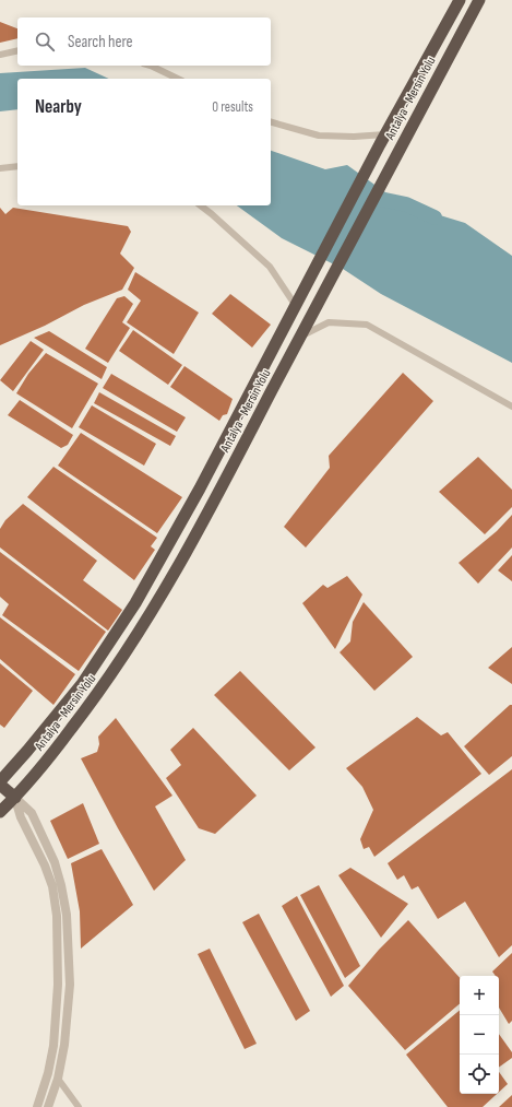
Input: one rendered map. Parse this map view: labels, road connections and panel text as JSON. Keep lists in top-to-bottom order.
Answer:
{
  "streets": {
    "highway": ["Antalya - Mersin Yolu"]
  },
  "page": {
    "search": "Search here",
    "heading": ["Nearby", "0 results"],
    "map_buttons": ["+", "−"]
  }
}
